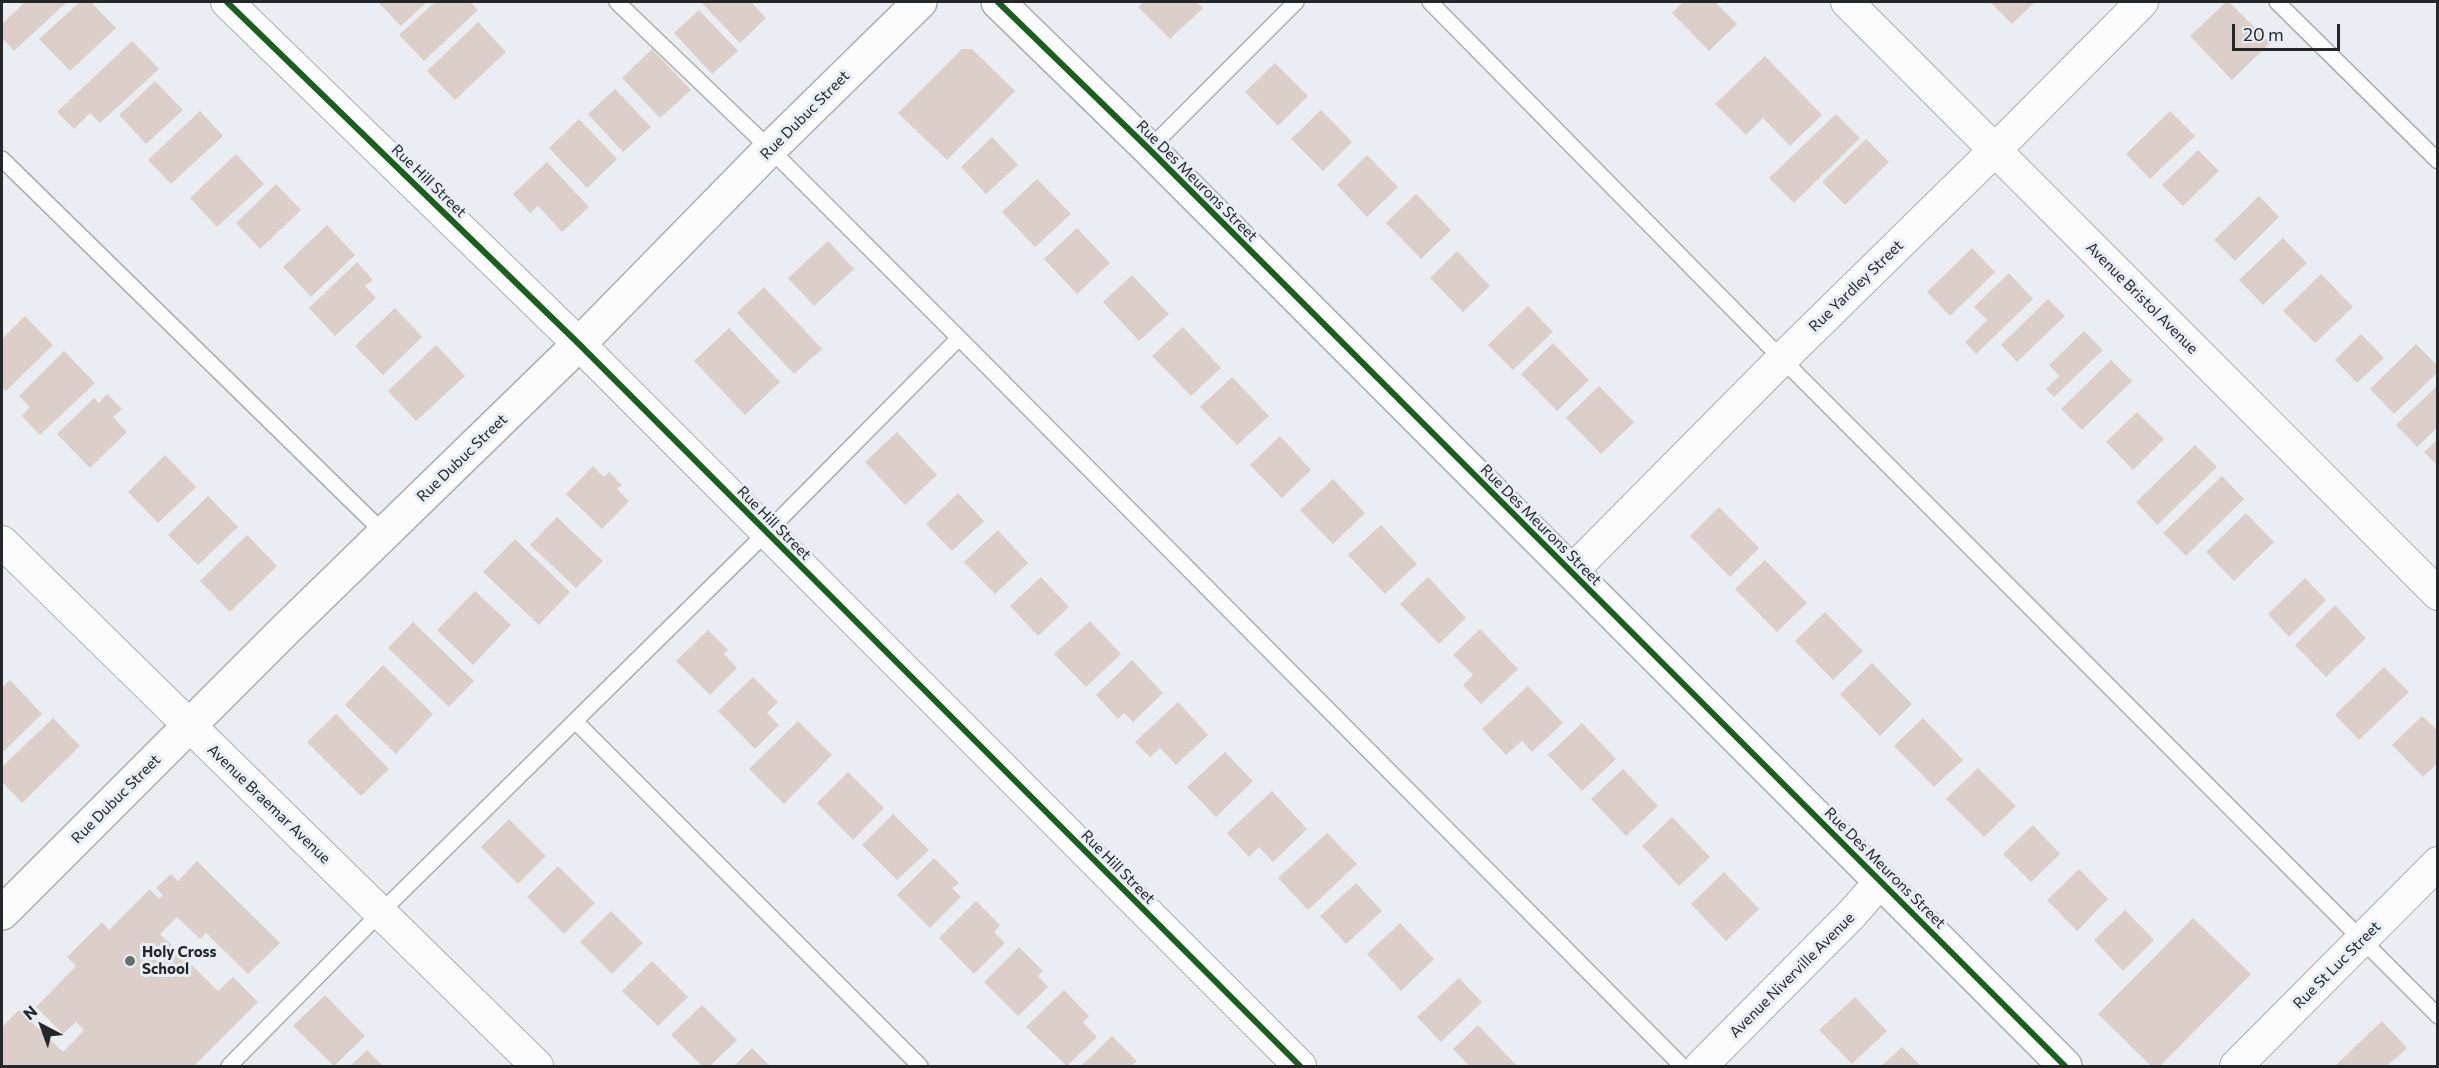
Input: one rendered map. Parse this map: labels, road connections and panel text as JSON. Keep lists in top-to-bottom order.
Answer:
{
  "streets": {
    "street": [
      "Rue Dubuc Street",
      "Rue Hill Street",
      "Rue Des Meurons Street",
      "Rue Yardley Street",
      "Avenue Bristol Avenue",
      "Avenue Braemar Avenue",
      "Rue St Luc Street",
      "Avenue Niverville Avenue"
    ]
  },
  "crossings": [
    ["Rue Dubuc Street", "Rue Hill Street"],
    ["Rue Dubuc Street", "Avenue Braemar Avenue"],
    ["Rue Des Meurons Street", "Rue Yardley Street"],
    ["Rue Des Meurons Street", "Avenue Niverville Avenue"],
    ["Rue Yardley Street", "Avenue Bristol Avenue"]
  ],
  "places": ["Holy Cross School"],
  "scale_bar": "20 m",
  "north": "top left"
}
